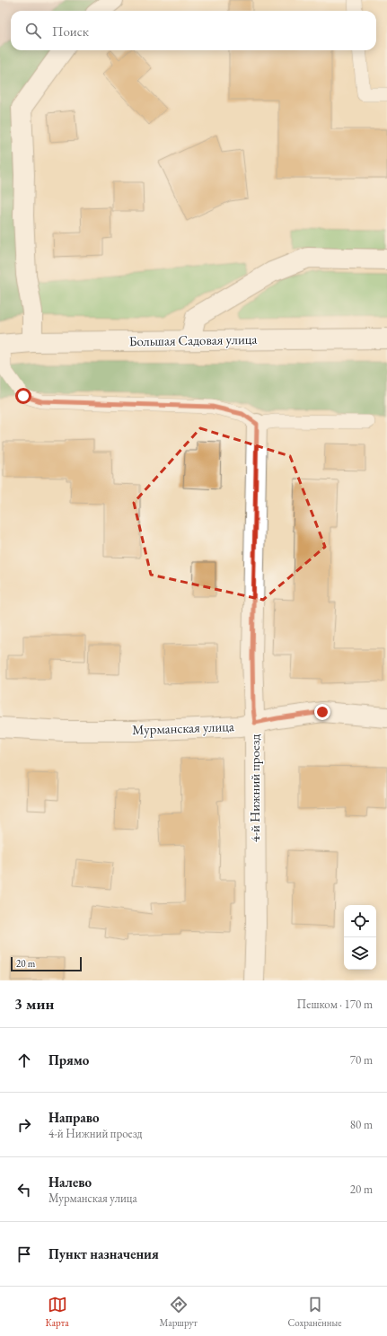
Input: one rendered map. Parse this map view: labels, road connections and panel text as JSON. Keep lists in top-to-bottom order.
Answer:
{
  "streets": {
    "street": ["Большая Садовая улица", "Мурманская улица", "4-й Нижний проезд"]
  },
  "crossings": [
    ["Мурманская улица", "4-й Нижний проезд"]
  ],
  "scale_bar": "20 m",
  "page": {
    "search": "Поиск",
    "scale": "20 m",
    "heading": ["3 мин", "Пешком · 170 m"],
    "list": [
      ["Прямо", "70 m"],
      ["Направо", "4-й Нижний проезд", "80 m"],
      ["Налево", "Мурманская улица", "20 m"],
      "Пункт назначения"
    ],
    "nav": ["Карта", "Маршрут", "Сохранённые"]
  }
}
